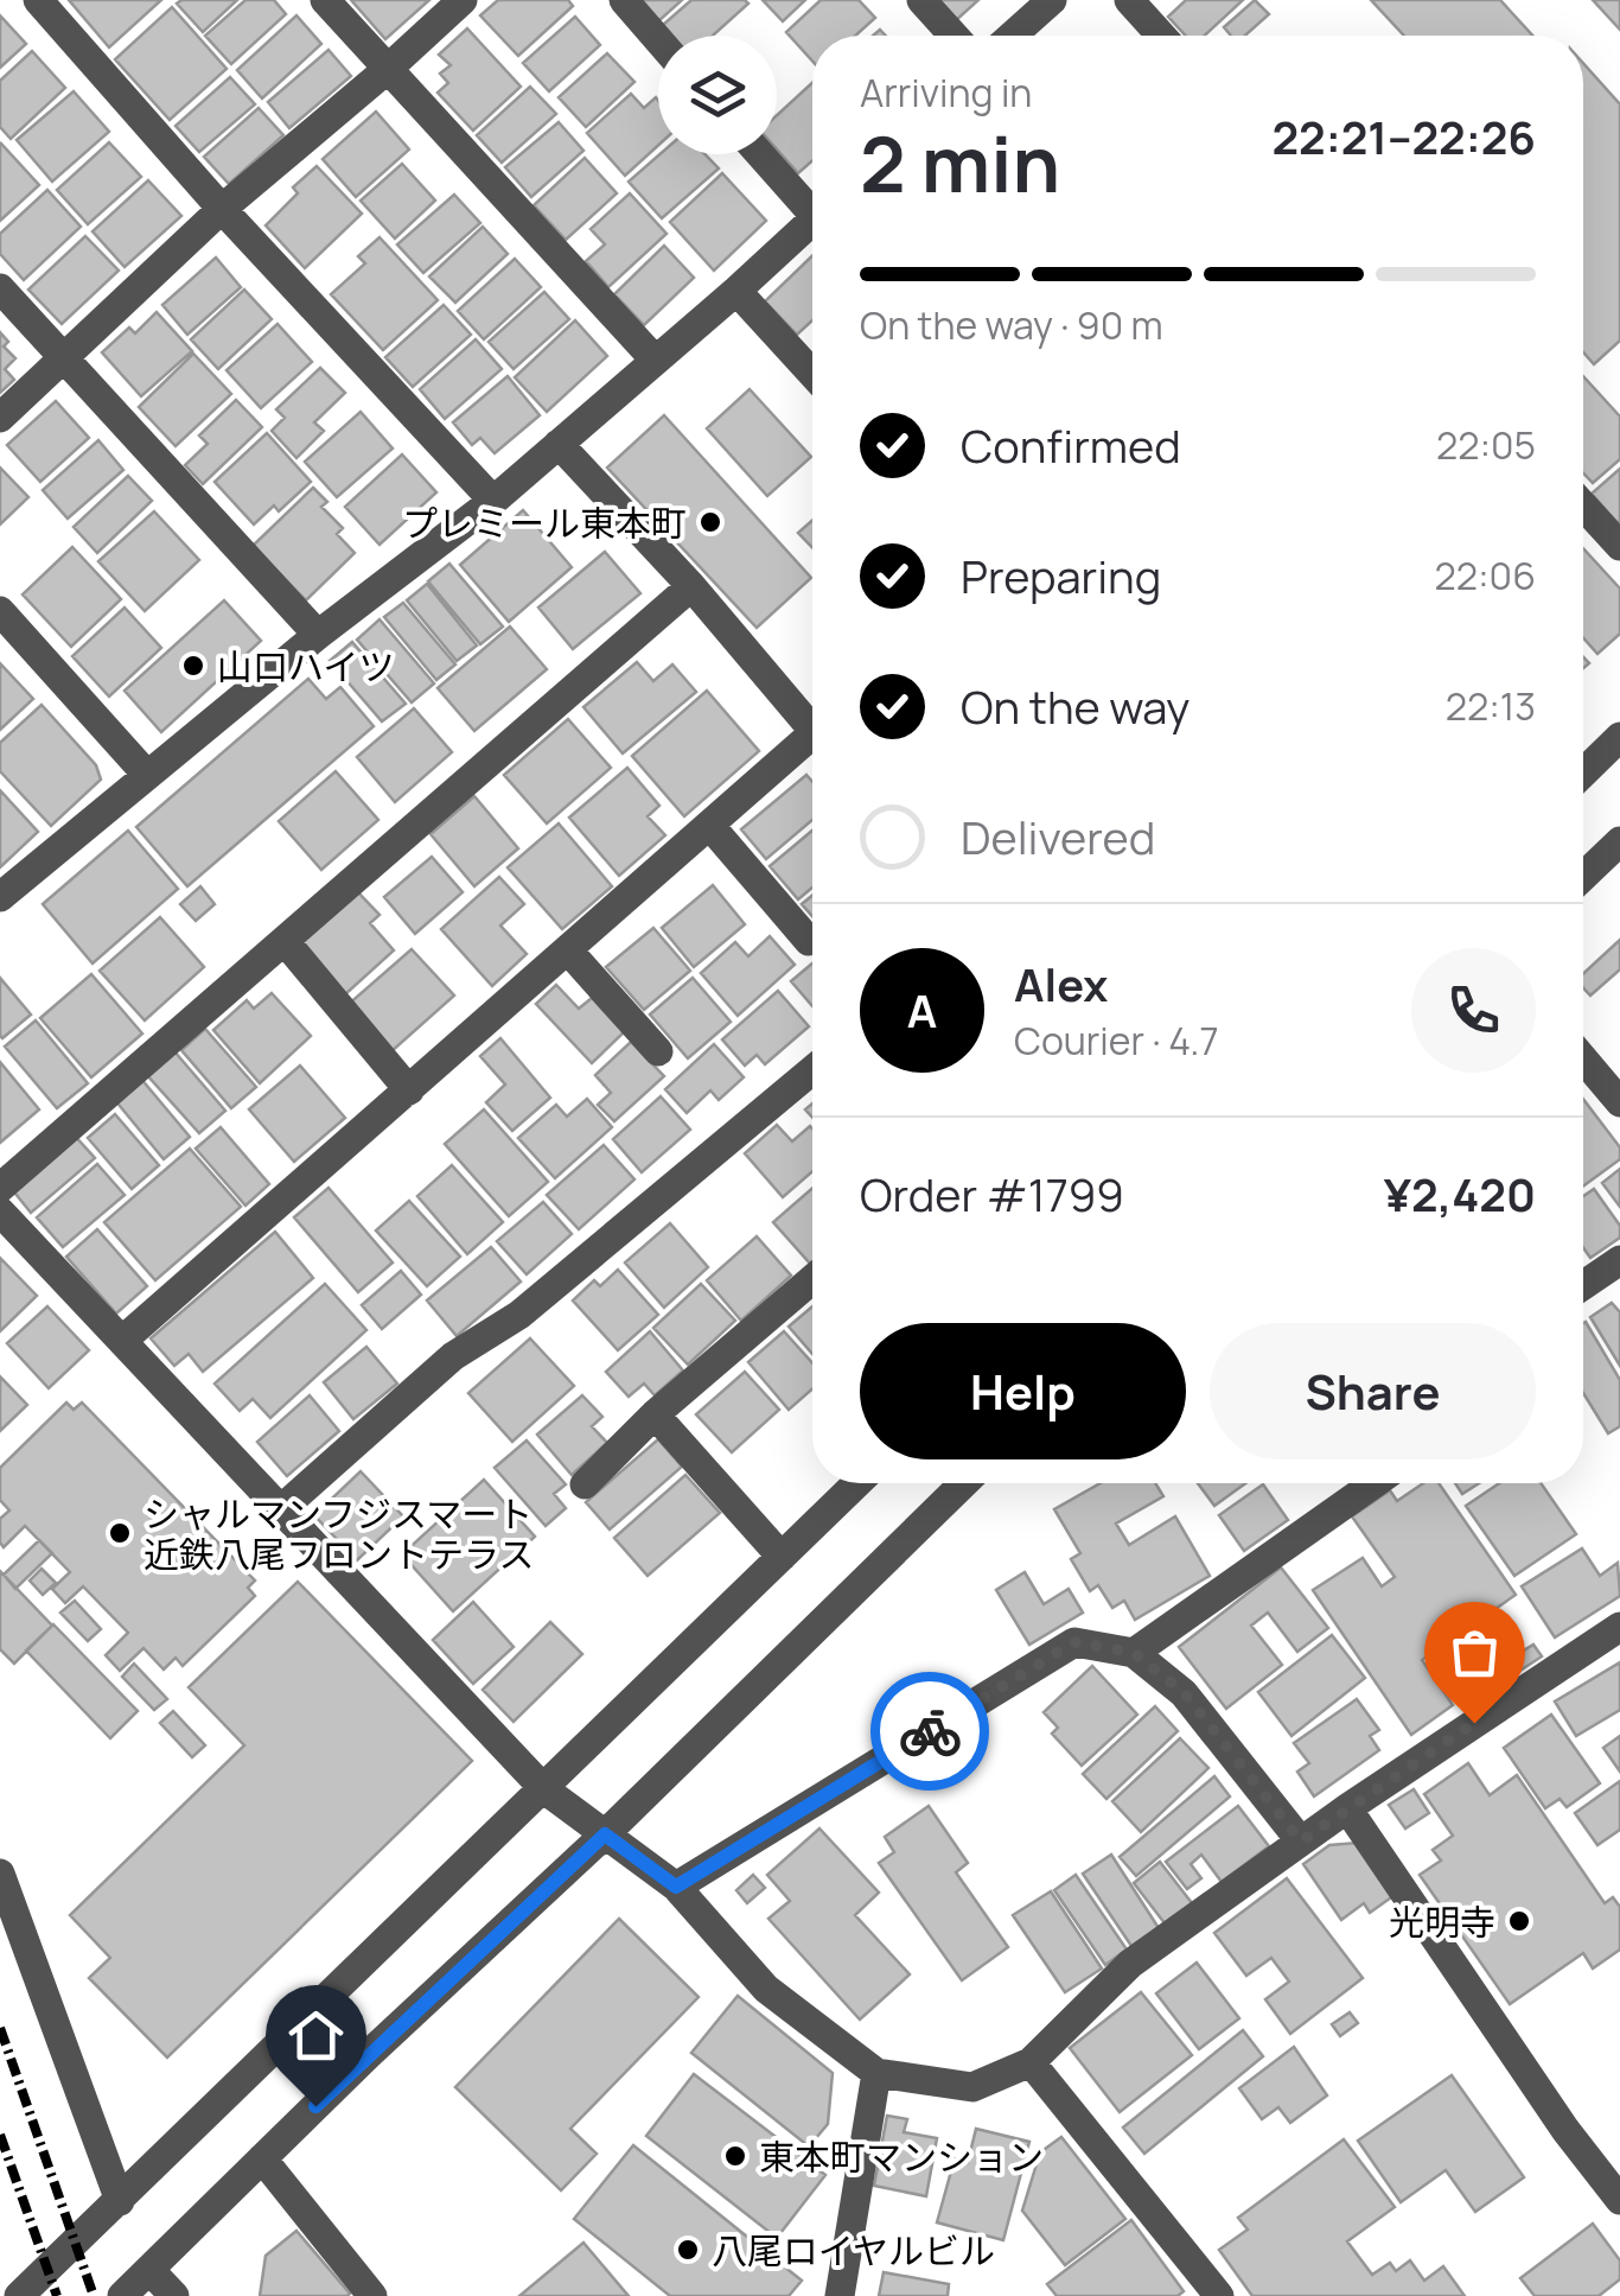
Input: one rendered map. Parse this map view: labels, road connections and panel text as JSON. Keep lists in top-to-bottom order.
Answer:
{
  "places": [
    "プレミール東本町",
    "山口ハイツ",
    "シャルマンフジスマート 近鉄八尾フロントテラス",
    "光明寺",
    "東本町マンション",
    "八尾ロイヤルビル"
  ],
  "page": {
    "heading": ["2 min", "Arriving in", "22:21–22:26"],
    "panel": [
      "Alex",
      "Courier · 4.7",
      "Order #1799",
      "¥2,420"
    ],
    "bar": "On the way · 90 m",
    "list": [
      ["Confirmed", "22:05"],
      ["Preparing", "22:06"],
      ["On the way", "22:13"],
      "Delivered"
    ],
    "round": "A",
    "buttons": ["Help", "Share"]
  }
}
